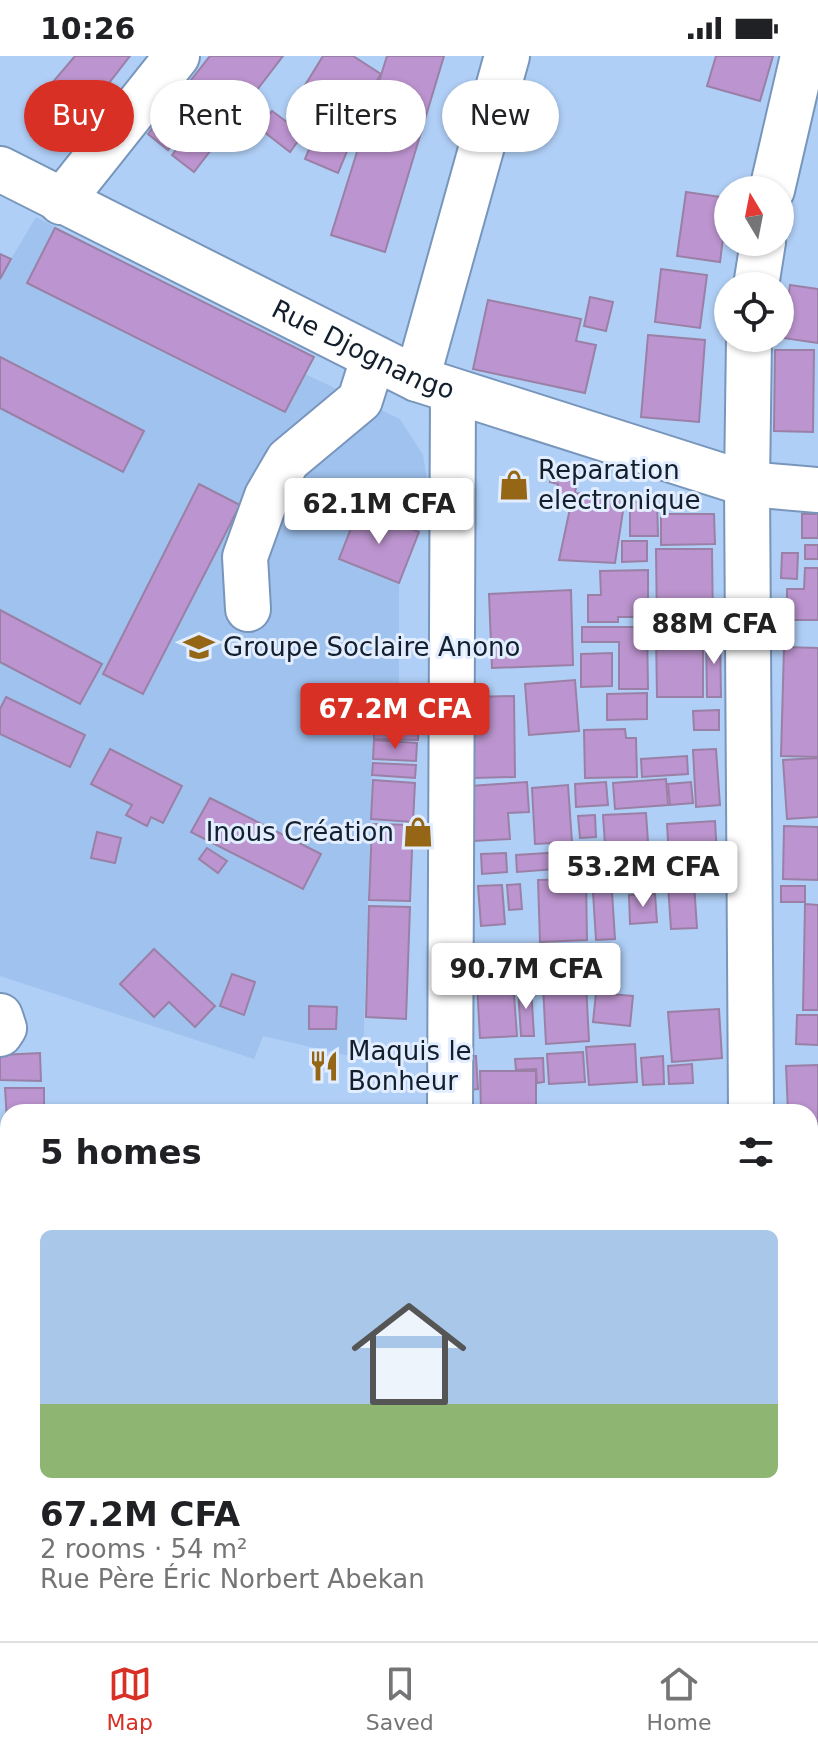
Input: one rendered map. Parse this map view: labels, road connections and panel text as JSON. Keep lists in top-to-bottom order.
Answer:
{
  "streets": {
    "street": ["Rue Djognango"]
  },
  "places": {
    "shop": ["Reparation electronique", "Inous Création"],
    "school or university": ["Groupe Soclaire Anono"],
    "restaurant": ["Maquis le Bonheur"]
  },
  "north": "top",
  "page": {
    "status": "10:26",
    "chip": [
      "Buy",
      "Rent",
      "Filters",
      "New"
    ],
    "price": [
      "62.1M CFA",
      "88M CFA",
      "67.2M CFA",
      "53.2M CFA",
      "90.7M CFA"
    ],
    "heading": "5 homes",
    "list": [
      {
        "name": "67.2M CFA",
        "note": "2 rooms · 54 m² · Rue Père Éric Norbert Abekan"
      }
    ],
    "tabs": ["Map", "Saved", "Home"]
  }
}
